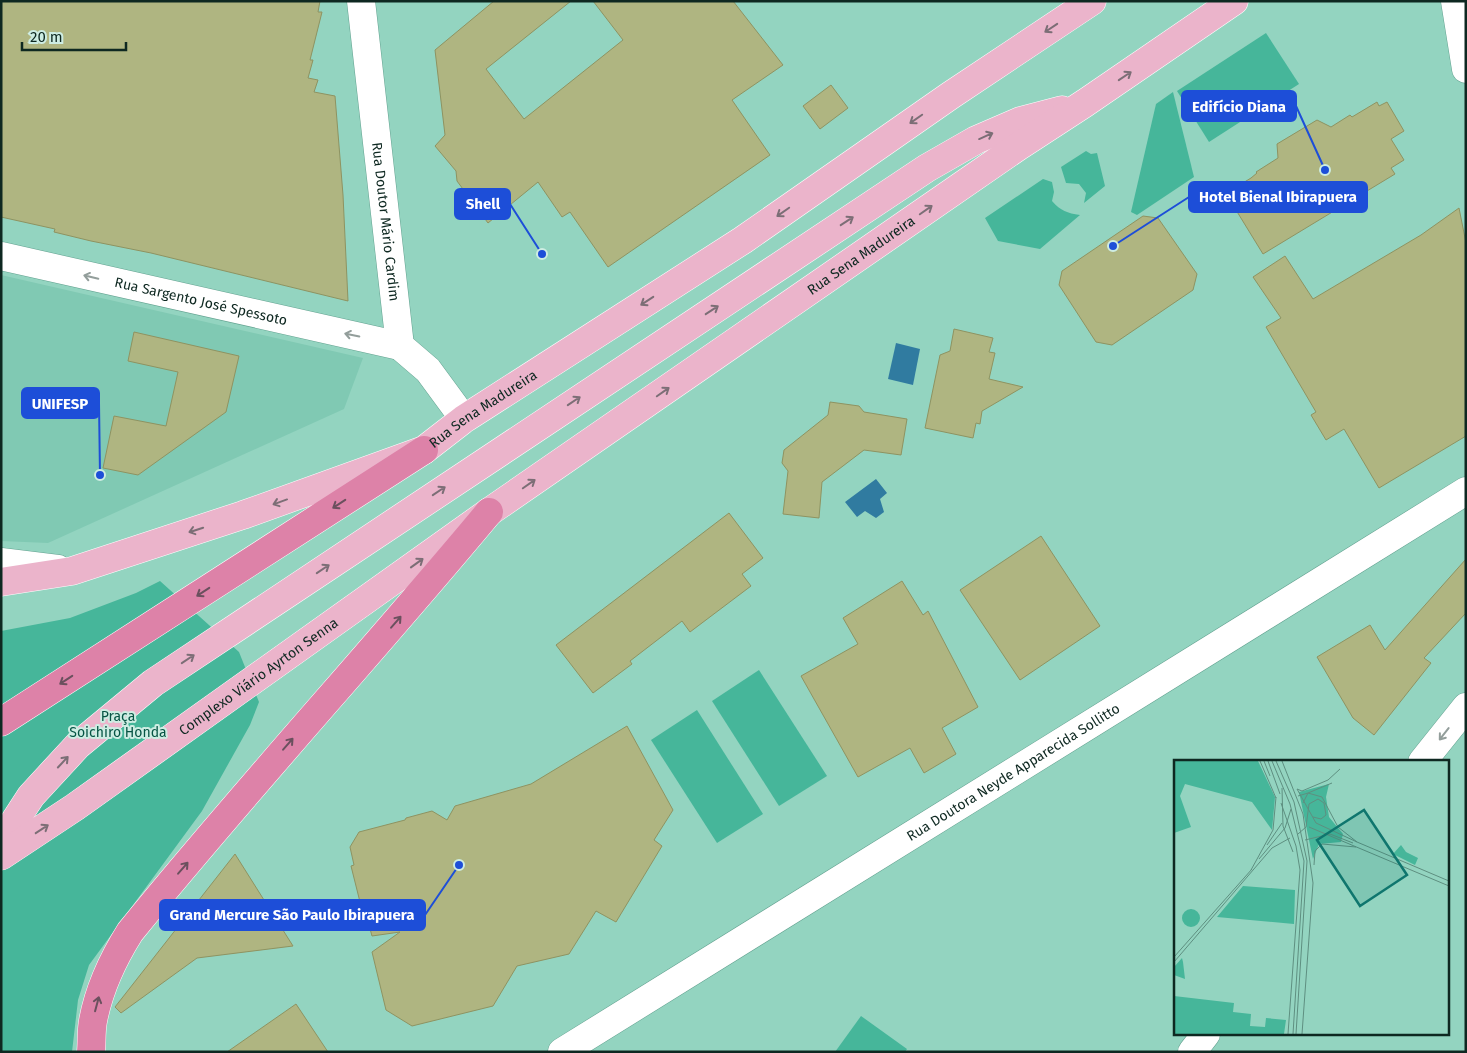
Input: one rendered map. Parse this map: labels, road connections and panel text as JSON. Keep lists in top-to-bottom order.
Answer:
{
  "streets": {
    "main road": ["Rua Sena Madureira", "Complexo Viário Ayrton Senna"],
    "street": ["Rua Doutor Mário Cardim", "Rua Sargento José Spessoto", "Rua Doutora Neyde Apparecida Sollitto"]
  },
  "crossings": [
    ["Rua Doutor Mário Cardim", "Rua Sargento José Spessoto"],
    ["Rua Sena Madureira", "Complexo Viário Ayrton Senna"]
  ],
  "one_way": ["Rua Sargento José Spessoto"],
  "parks": ["Praça Soichiro Honda"],
  "places": [
    "Edifício Diana",
    "Hotel Bienal Ibirapuera",
    "Shell",
    "UNIFESP",
    "Grand Mercure São Paulo Ibirapuera"
  ],
  "scale_bar": "20 m"
}
